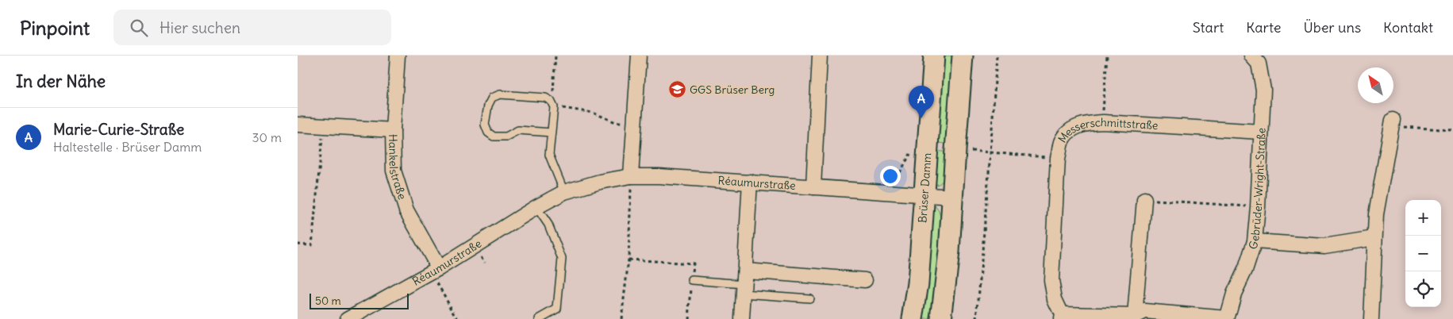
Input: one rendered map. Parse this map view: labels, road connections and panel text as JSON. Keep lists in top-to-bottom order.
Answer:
{
  "streets": {
    "street": [
      "Messerschmittstraße",
      "Hankelstraße",
      "Réaumurstraße",
      "Brüser Damm",
      "Gebrüder-Wright-Straße"
    ]
  },
  "crossings": [
    ["Messerschmittstraße", "Gebrüder-Wright-Straße"],
    ["Hankelstraße", "Réaumurstraße"],
    ["Réaumurstraße", "Brüser Damm"]
  ],
  "places": {
    "school or university": ["GGS Brüser Berg"]
  },
  "scale_bar": "50 m",
  "north": "top left",
  "page": {
    "header": "Pinpoint",
    "search": "Hier suchen",
    "nav": [
      "Start",
      "Karte",
      "Über uns",
      "Kontakt"
    ],
    "heading": "In der Nähe",
    "pins": "A",
    "list": [
      {
        "mark": "A",
        "name": "Marie-Curie-Straße",
        "note": "Haltestelle · Brüser Damm",
        "value": "30 m"
      }
    ],
    "map_buttons": ["+", "−"],
    "scale": "50 m"
  }
}
